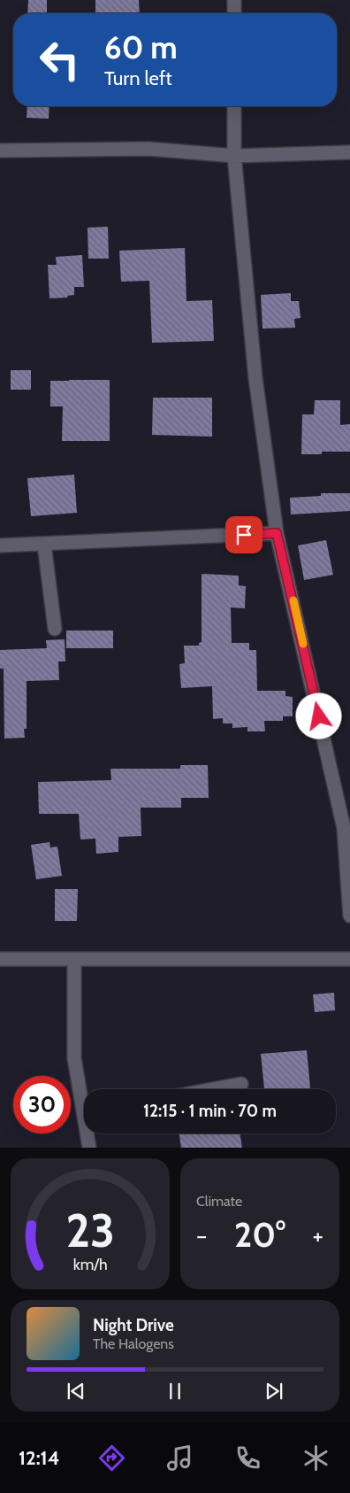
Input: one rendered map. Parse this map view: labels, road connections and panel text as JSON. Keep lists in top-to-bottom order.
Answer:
{
  "page": {
    "turn": ["60 m", "Turn left"],
    "limit": "30",
    "trip": "12:15 · 1 min · 70 m",
    "tile": "Climate",
    "heat": ["−", "20°", "+"],
    "song": ["Night Drive", "The Halogens"],
    "tabs": "12:14",
    "gauge": ["23", "km/h"]
  }
}
